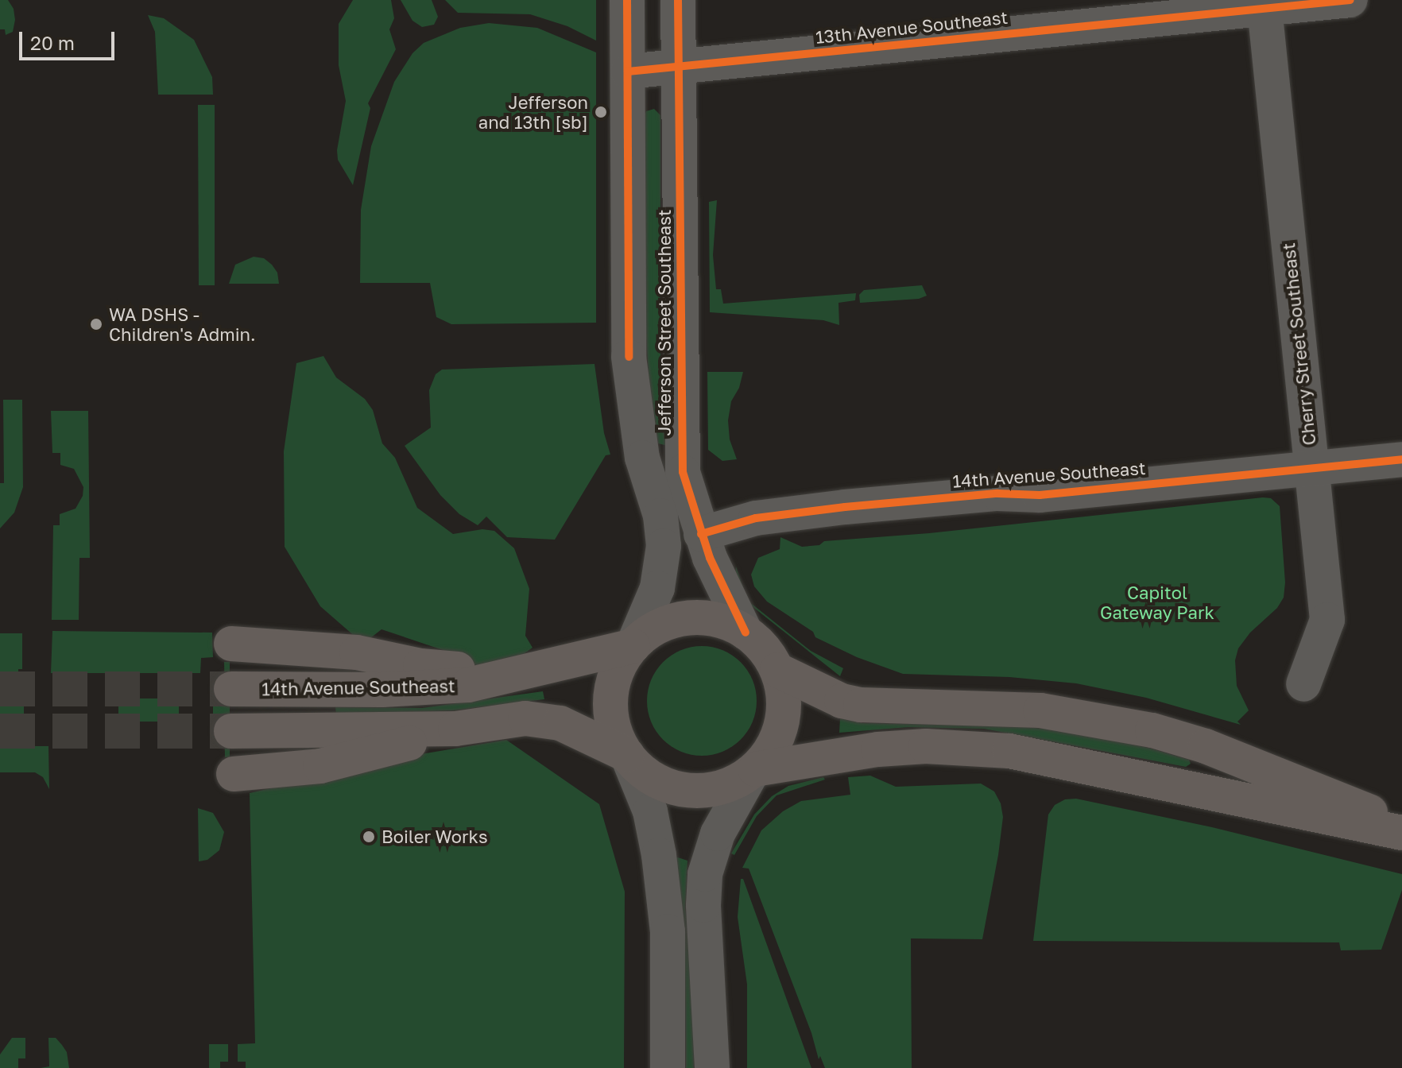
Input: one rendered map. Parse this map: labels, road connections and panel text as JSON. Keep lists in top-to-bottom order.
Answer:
{
  "streets": {
    "main road": ["14th Avenue Southeast"],
    "street": ["13th Avenue Southeast", "Jefferson Street Southeast", "Cherry Street Southeast"]
  },
  "crossings": [
    ["13th Avenue Southeast", "Jefferson Street Southeast"],
    ["13th Avenue Southeast", "Cherry Street Southeast"],
    ["Jefferson Street Southeast", "14th Avenue Southeast"],
    ["Cherry Street Southeast", "14th Avenue Southeast"]
  ],
  "parks": ["Capitol Gateway Park"],
  "places": ["Jefferson and 13th [sb]", "WA DSHS - Children's Admin.", "Boiler Works"],
  "scale_bar": "20 m"
}
